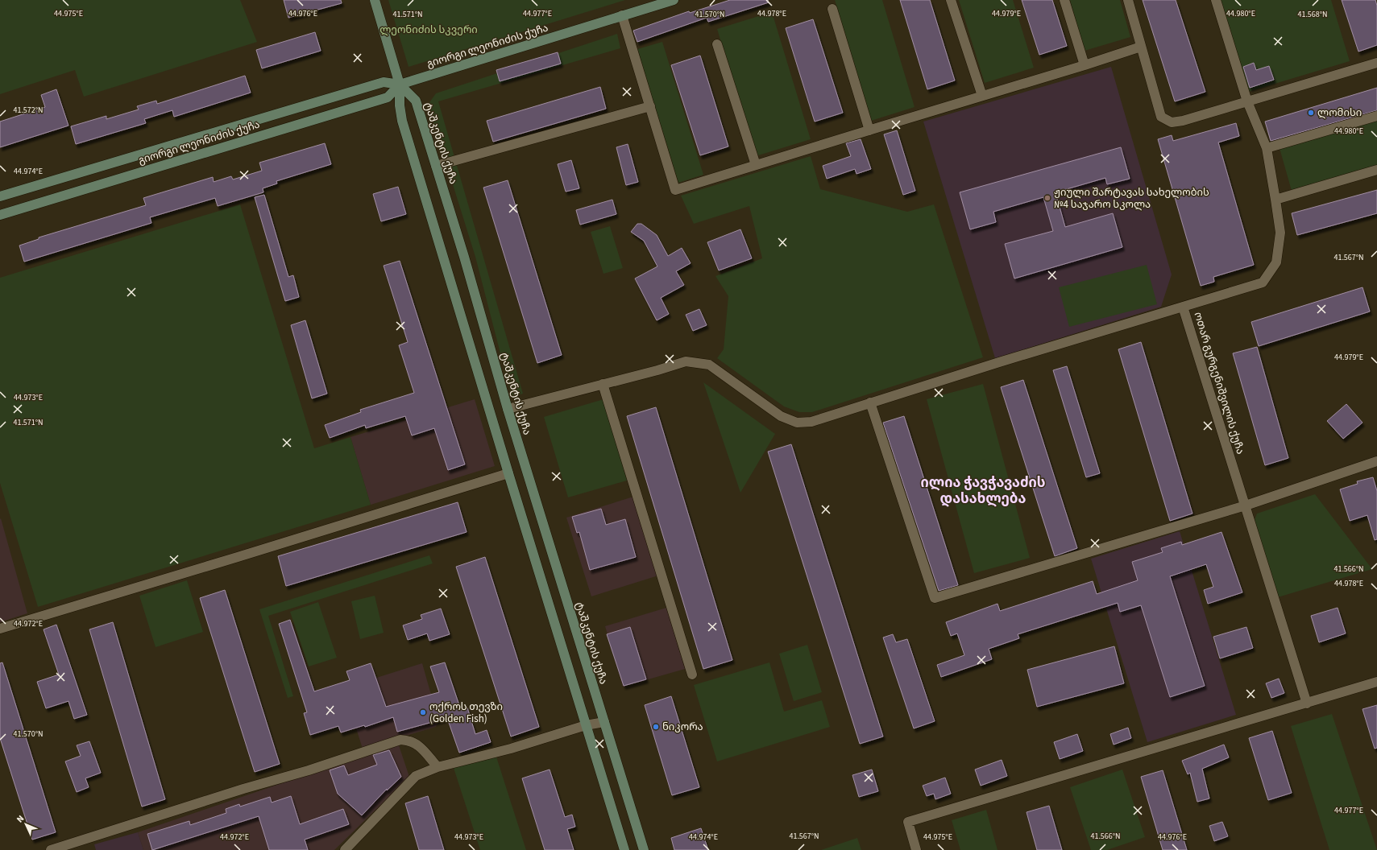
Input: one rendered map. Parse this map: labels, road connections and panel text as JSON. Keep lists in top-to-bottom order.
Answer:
{
  "streets": {
    "main road": ["გიორგი ლეონიძის ქუჩა", "ტაშკენტის ქუჩა"],
    "street": ["ოთარ გურგენიშვილის ქუჩა"]
  },
  "crossings": [
    ["გიორგი ლეონიძის ქუჩა", "ტაშკენტის ქუჩა"]
  ],
  "districts": ["ილია ჭავჭავაძის დასახლება"],
  "parks": ["ლეონიძის სკვერი"],
  "places": [
    "ლომისი",
    "ჟიული შარტავას სახელობის №4 საჯარო სკოლა",
    "ოქროს თევზი (Golden Fish)",
    "ნიკორა"
  ],
  "north": "top left",
  "coordinates": [
    "44.980°E",
    "44.975°E",
    "44.976°E",
    "44.977°E",
    "44.978°E",
    "44.979°E",
    "41.571°N",
    "41.570°N",
    "41.568°N",
    "41.572°N",
    "44.974°E",
    "41.567°N",
    "44.973°E",
    "41.566°N",
    "44.972°E"
  ]
}
